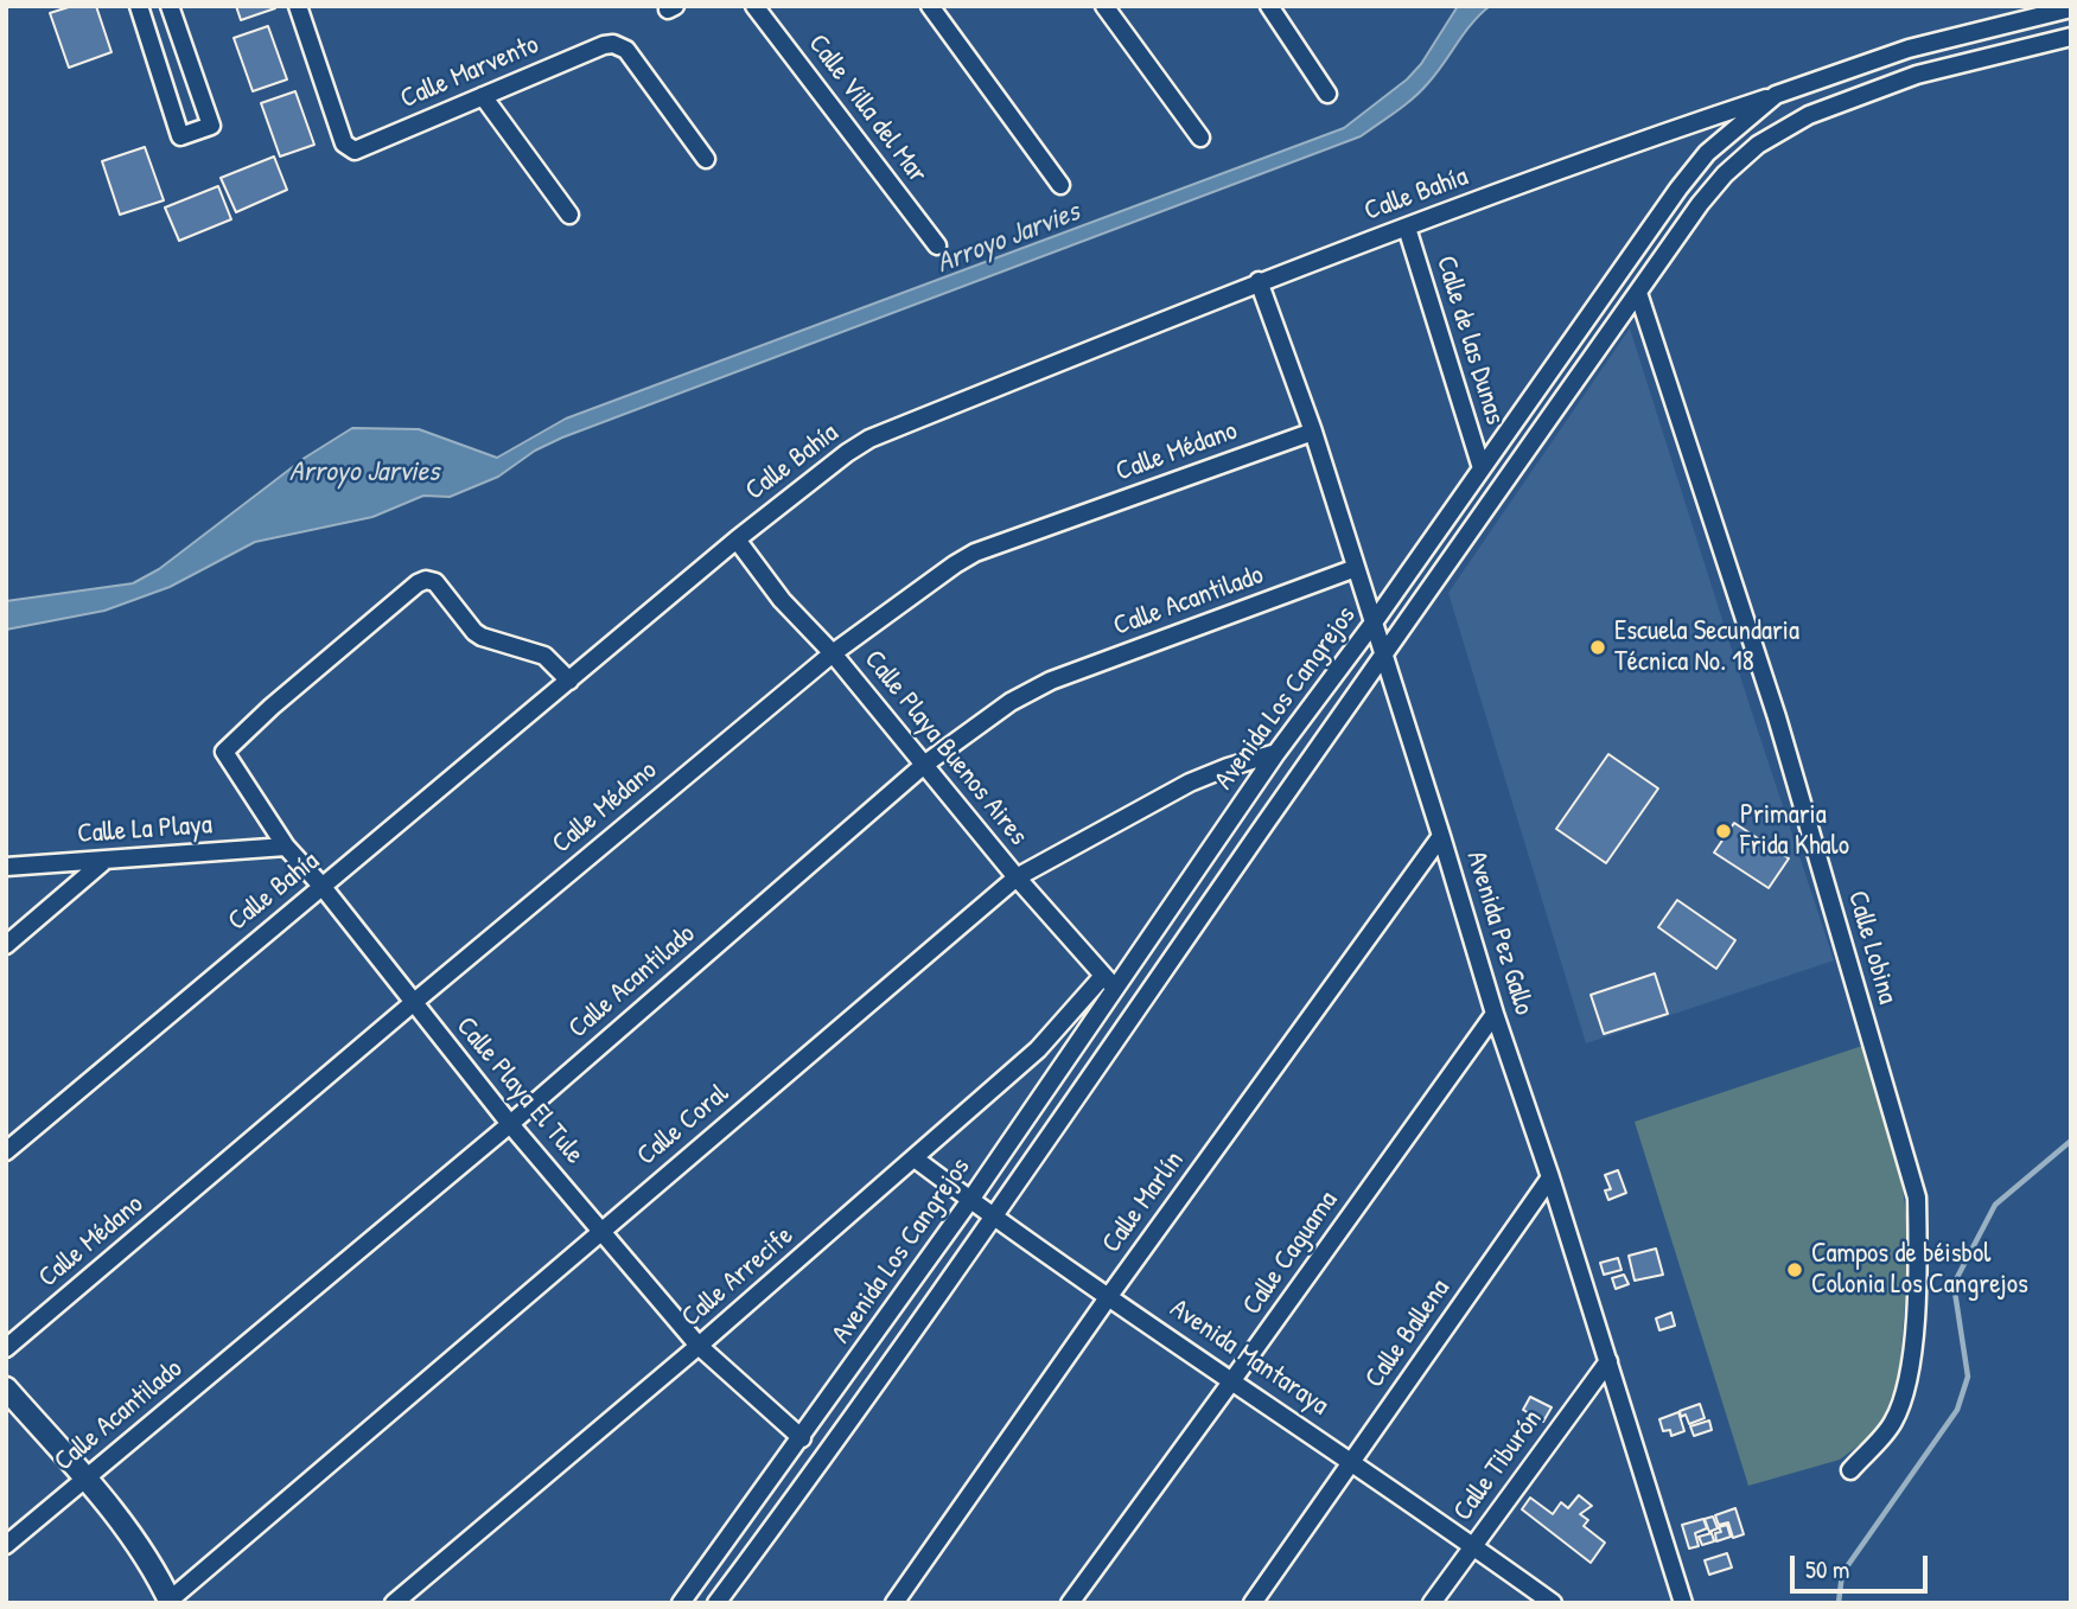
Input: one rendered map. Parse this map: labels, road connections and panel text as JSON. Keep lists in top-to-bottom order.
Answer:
{
  "streets": {
    "street": [
      "Calle Marvento",
      "Calle Villa del Mar",
      "Calle Bahía",
      "Calle de las Dunas",
      "Calle Médano",
      "Calle Acantilado",
      "Avenida Los Cangrejos",
      "Calle Playa Buenos Aires",
      "Calle La Playa",
      "Avenida Pez Gallo",
      "Calle Lobina",
      "Calle Playa El Tule",
      "Calle Coral",
      "Calle Marlín",
      "Calle Caguama",
      "Calle Arrecife",
      "Calle Ballena",
      "Avenida Mantaraya",
      "Calle Tiburón"
    ]
  },
  "crossings": [
    ["Calle Bahía", "Calle de las Dunas"],
    ["Calle Bahía", "Avenida Los Cangrejos"],
    ["Calle Bahía", "Calle Playa Buenos Aires"],
    ["Calle Bahía", "Avenida Pez Gallo"],
    ["Calle Bahía", "Calle Playa El Tule"],
    ["Calle de las Dunas", "Avenida Los Cangrejos"],
    ["Calle Médano", "Calle Playa Buenos Aires"],
    ["Calle Médano", "Avenida Pez Gallo"],
    ["Calle Médano", "Calle Playa El Tule"],
    ["Calle Acantilado", "Calle Playa Buenos Aires"],
    ["Calle Acantilado", "Avenida Pez Gallo"],
    ["Calle Acantilado", "Calle Playa El Tule"],
    ["Avenida Los Cangrejos", "Calle Playa Buenos Aires"],
    ["Avenida Los Cangrejos", "Avenida Pez Gallo"],
    ["Avenida Los Cangrejos", "Calle Lobina"],
    ["Avenida Los Cangrejos", "Calle Playa El Tule"],
    ["Avenida Los Cangrejos", "Calle Coral"],
    ["Avenida Los Cangrejos", "Avenida Mantaraya"],
    ["Calle Playa Buenos Aires", "Calle Coral"],
    ["Calle Playa Buenos Aires", "Calle Arrecife"],
    ["Calle La Playa", "Calle Playa El Tule"],
    ["Avenida Pez Gallo", "Calle Marlín"],
    ["Avenida Pez Gallo", "Calle Caguama"],
    ["Avenida Pez Gallo", "Calle Ballena"],
    ["Avenida Pez Gallo", "Calle Tiburón"],
    ["Calle Playa El Tule", "Calle Coral"],
    ["Calle Playa El Tule", "Calle Arrecife"],
    ["Calle Marlín", "Avenida Mantaraya"],
    ["Calle Caguama", "Avenida Mantaraya"],
    ["Calle Arrecife", "Avenida Mantaraya"],
    ["Calle Ballena", "Avenida Mantaraya"],
    ["Avenida Mantaraya", "Calle Tiburón"]
  ],
  "water": ["Arroyo Jarvies"],
  "places": ["Escuela Secundaria Técnica No. 18", "Primaria Frida Khalo", "Campos de béisbol Colonia Los Cangrejos"],
  "scale_bar": "50 m"
}
